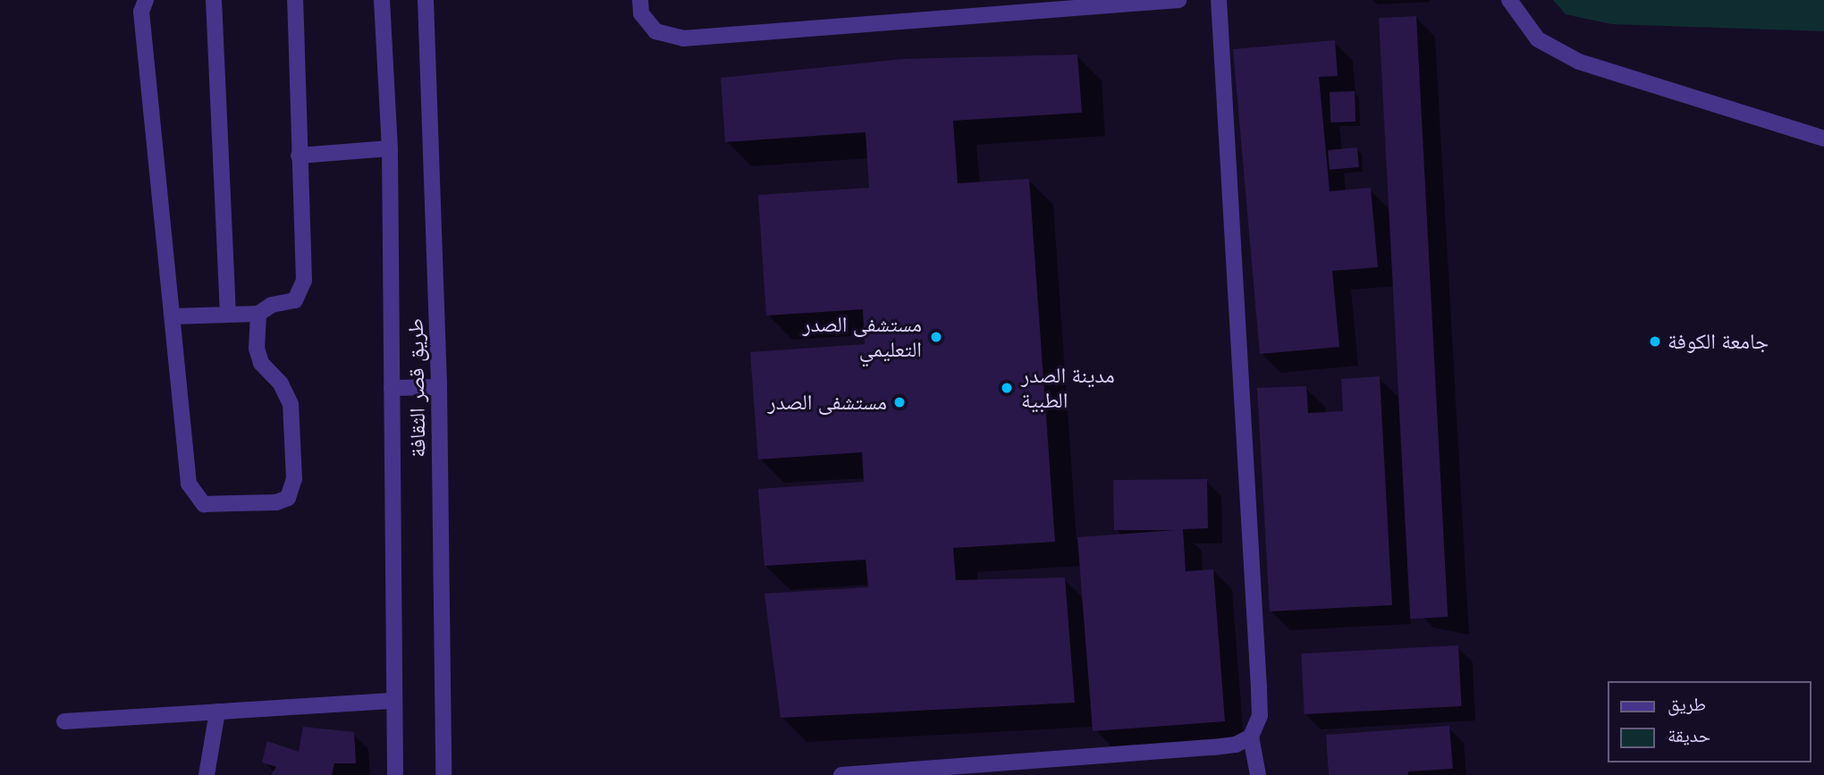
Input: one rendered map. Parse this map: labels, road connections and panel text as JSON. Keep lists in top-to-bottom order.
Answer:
{
  "streets": {
    "street": ["طريق قصر الثقافة"]
  },
  "places": [
    "مستشفى الصدر التعليمي",
    "جامعة الكوفة",
    "مدينة الصدر الطبية",
    "مستشفى الصدر"
  ],
  "legend": ["طريق", "حديقة"]
}
